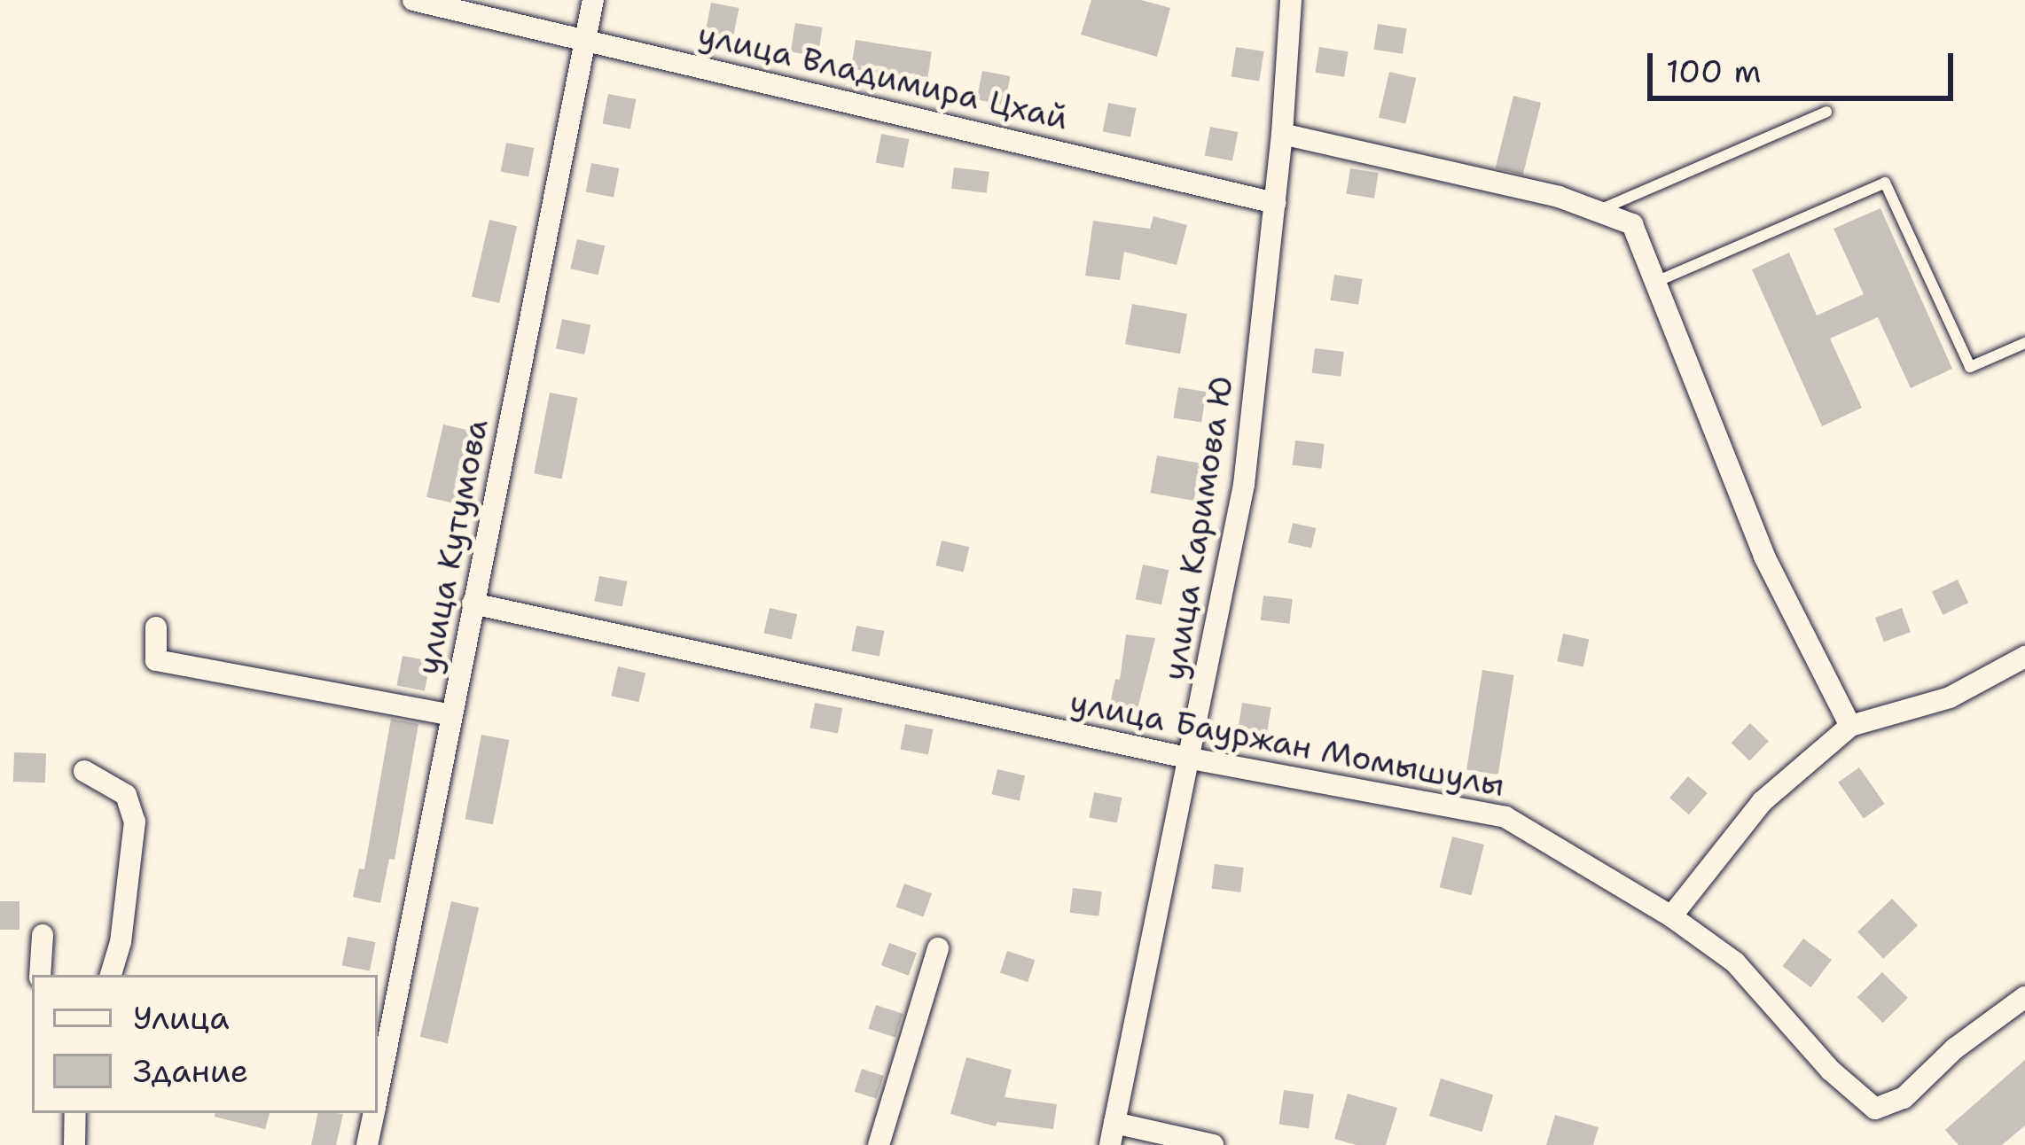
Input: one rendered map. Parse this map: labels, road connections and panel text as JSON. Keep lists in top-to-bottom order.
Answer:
{
  "streets": {
    "street": [
      "улица Владимира Цхай",
      "улица Каримова Ю",
      "улица Кутумова",
      "улица Бауржан Момышулы"
    ]
  },
  "crossings": [
    ["улица Владимира Цхай", "улица Каримова Ю"],
    ["улица Владимира Цхай", "улица Кутумова"],
    ["улица Каримова Ю", "улица Бауржан Момышулы"],
    ["улица Кутумова", "улица Бауржан Момышулы"]
  ],
  "legend": ["Улица", "Здание"],
  "scale_bar": "100 m"
}
